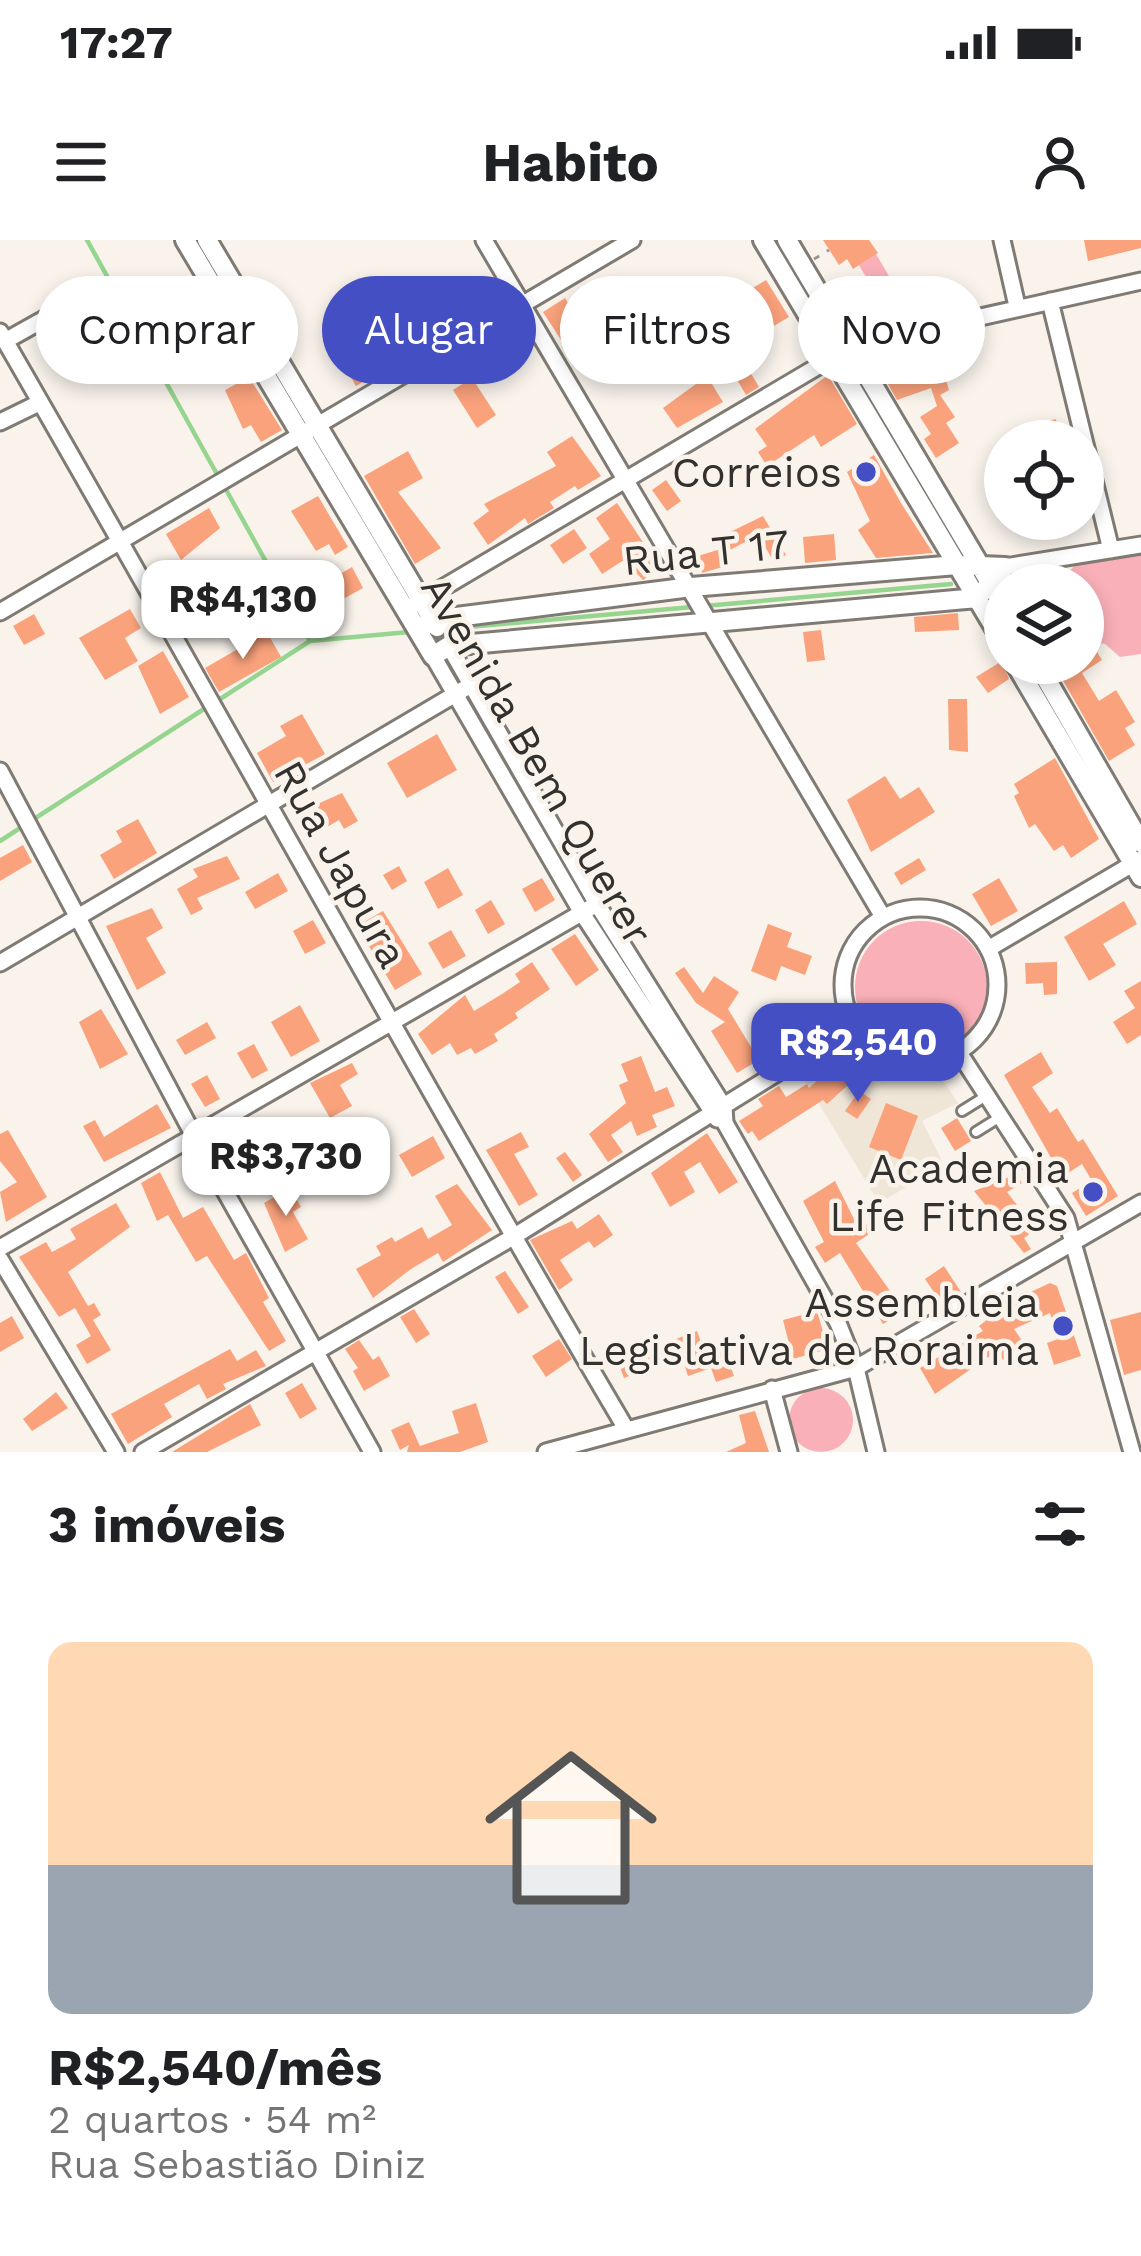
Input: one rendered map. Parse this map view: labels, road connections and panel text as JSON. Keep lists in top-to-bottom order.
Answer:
{
  "streets": {
    "street": ["Rua T 17", "Avenida Bem Querer", "Rua Japura"]
  },
  "crossings": [
    ["Rua T 17", "Avenida Bem Querer"]
  ],
  "places": ["Correios", "Academia Life Fitness", "Assembleia Legislativa de Roraima"],
  "page": {
    "status": "17:27",
    "header": "Habito",
    "chip": [
      "Comprar",
      "Alugar",
      "Filtros",
      "Novo"
    ],
    "price": ["R$4,130", "R$2,540", "R$3,730"],
    "heading": "3 imóveis",
    "list": [
      {
        "name": "R$2,540/mês",
        "note": "2 quartos · 54 m² · Rua Sebastião Diniz"
      }
    ]
  }
}
